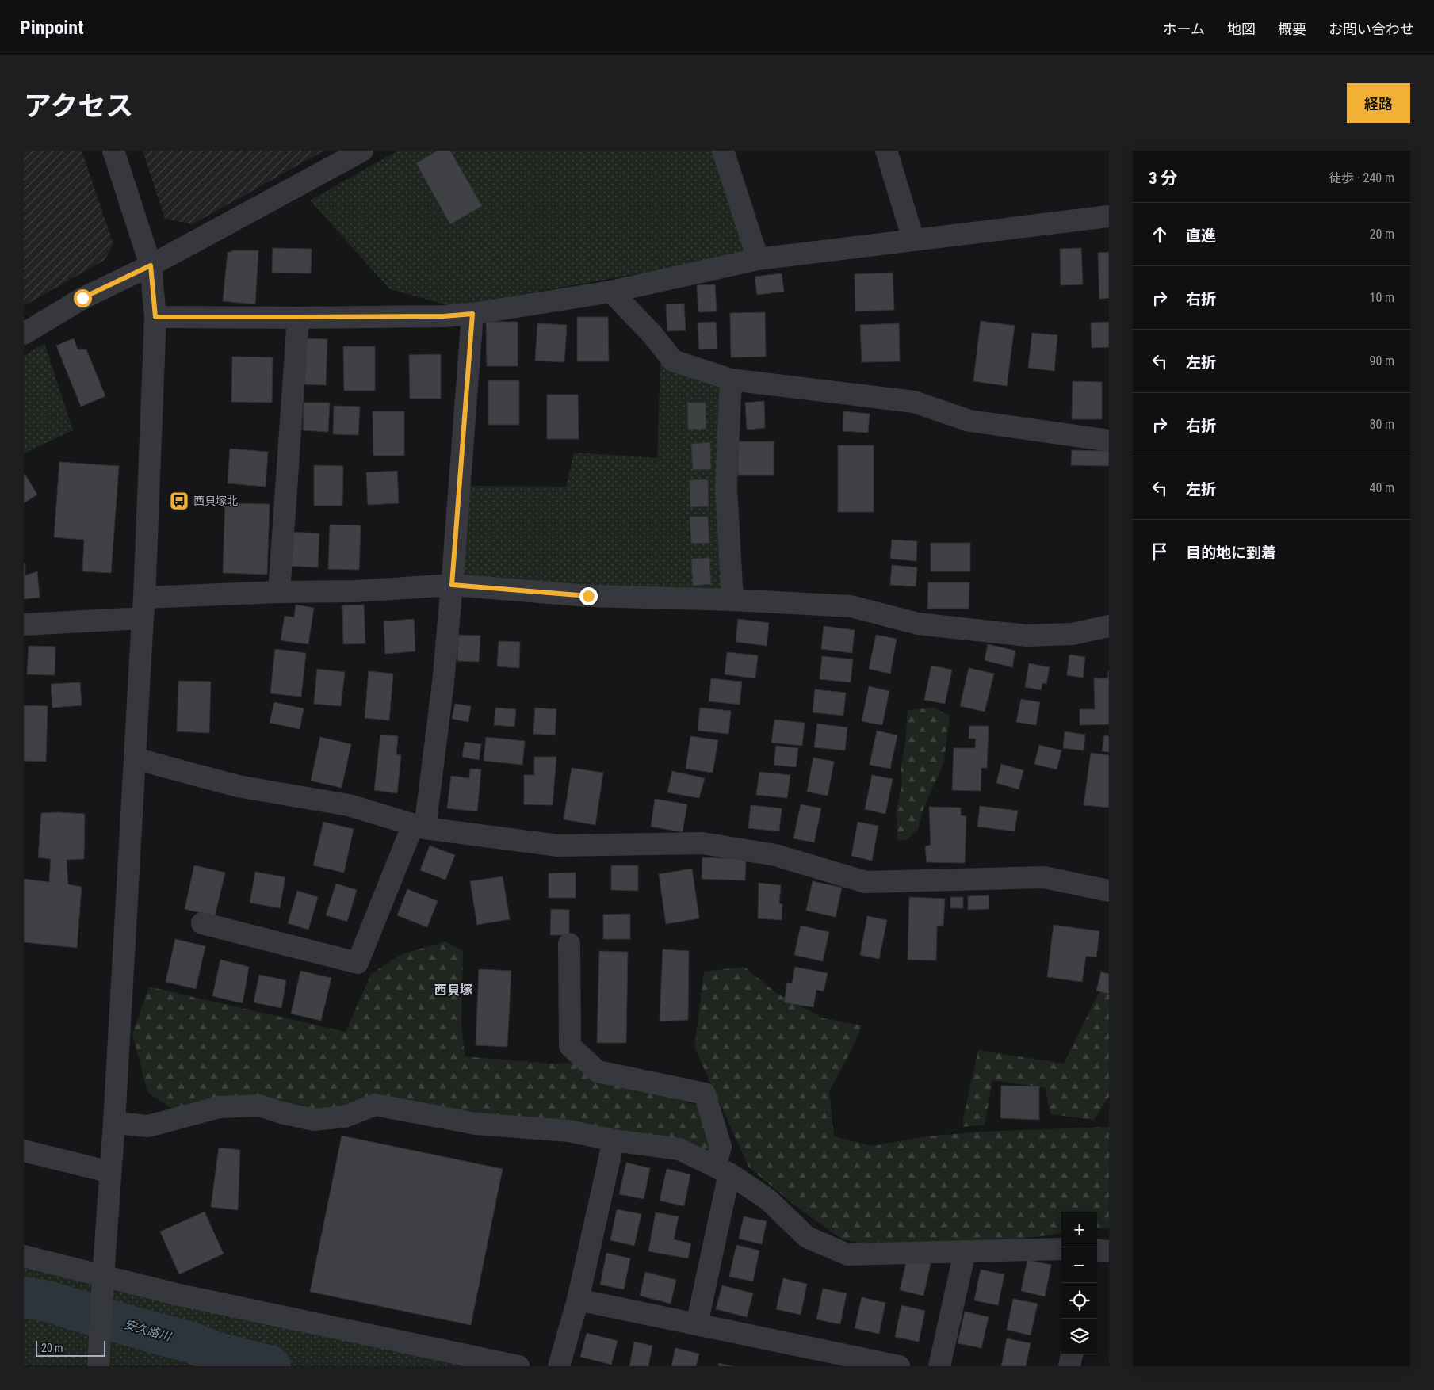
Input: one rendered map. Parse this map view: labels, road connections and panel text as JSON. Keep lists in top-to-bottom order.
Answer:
{
  "districts": ["西貝塚"],
  "water": ["安久路川"],
  "places": {
    "bus stop": ["西貝塚北"]
  },
  "scale_bar": "20 m",
  "page": {
    "header": "Pinpoint",
    "nav": [
      "ホーム",
      "地図",
      "概要",
      "お問い合わせ"
    ],
    "title": "アクセス",
    "buttons": "経路",
    "heading": ["3 分", "徒歩 · 240 m"],
    "list": [
      ["直進", "20 m"],
      ["右折", "10 m"],
      ["左折", "90 m"],
      ["右折", "80 m"],
      ["左折", "40 m"],
      "目的地に到着"
    ],
    "map_buttons": ["+", "−"],
    "scale": "20 m"
  }
}
